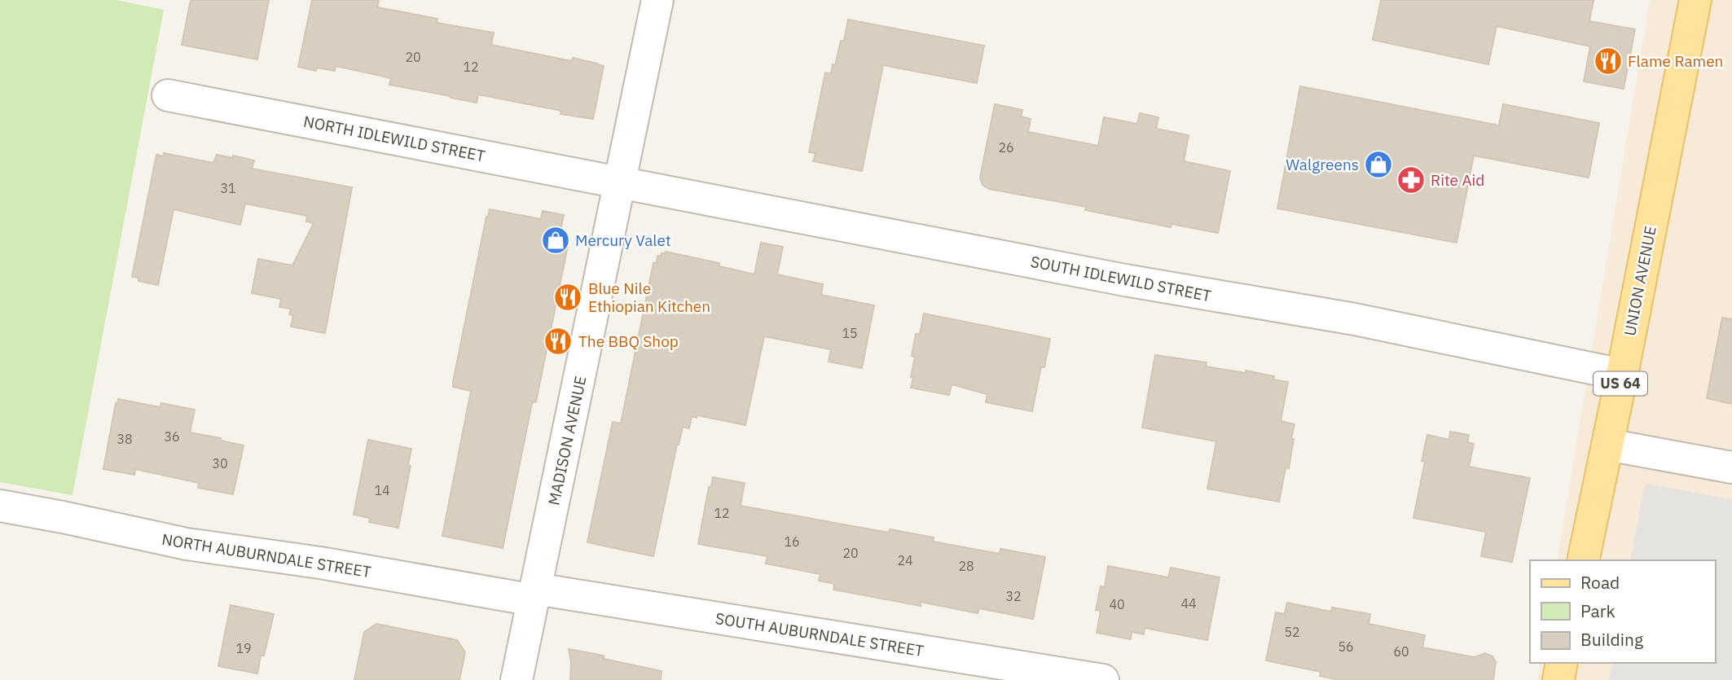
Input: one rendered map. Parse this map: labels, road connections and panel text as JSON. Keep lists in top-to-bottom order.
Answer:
{
  "streets": {
    "main road": ["UNION AVENUE", "US 64"],
    "street": [
      "NORTH IDLEWILD STREET",
      "SOUTH IDLEWILD STREET",
      "MADISON AVENUE",
      "NORTH AUBURNDALE STREET",
      "SOUTH AUBURNDALE STREET"
    ]
  },
  "crossings": [
    ["NORTH IDLEWILD STREET", "SOUTH IDLEWILD STREET"],
    ["NORTH IDLEWILD STREET", "MADISON AVENUE"],
    ["SOUTH IDLEWILD STREET", "UNION AVENUE"],
    ["SOUTH IDLEWILD STREET", "MADISON AVENUE"],
    ["MADISON AVENUE", "NORTH AUBURNDALE STREET"],
    ["MADISON AVENUE", "SOUTH AUBURNDALE STREET"],
    ["NORTH AUBURNDALE STREET", "SOUTH AUBURNDALE STREET"]
  ],
  "places": {
    "restaurant": ["Flame Ramen", "Blue Nile Ethiopian Kitchen", "The BBQ Shop"],
    "shop": ["Walgreens", "Mercury Valet"],
    "pharmacy": ["Rite Aid"]
  },
  "house_numbers": [
    "20",
    "12",
    "26",
    "31",
    "15",
    "36",
    "38",
    "30",
    "14",
    "12",
    "16",
    "20",
    "24",
    "28",
    "32",
    "44",
    "40",
    "52",
    "56",
    "19",
    "60"
  ],
  "legend": ["Road", "Park", "Building"]
}
